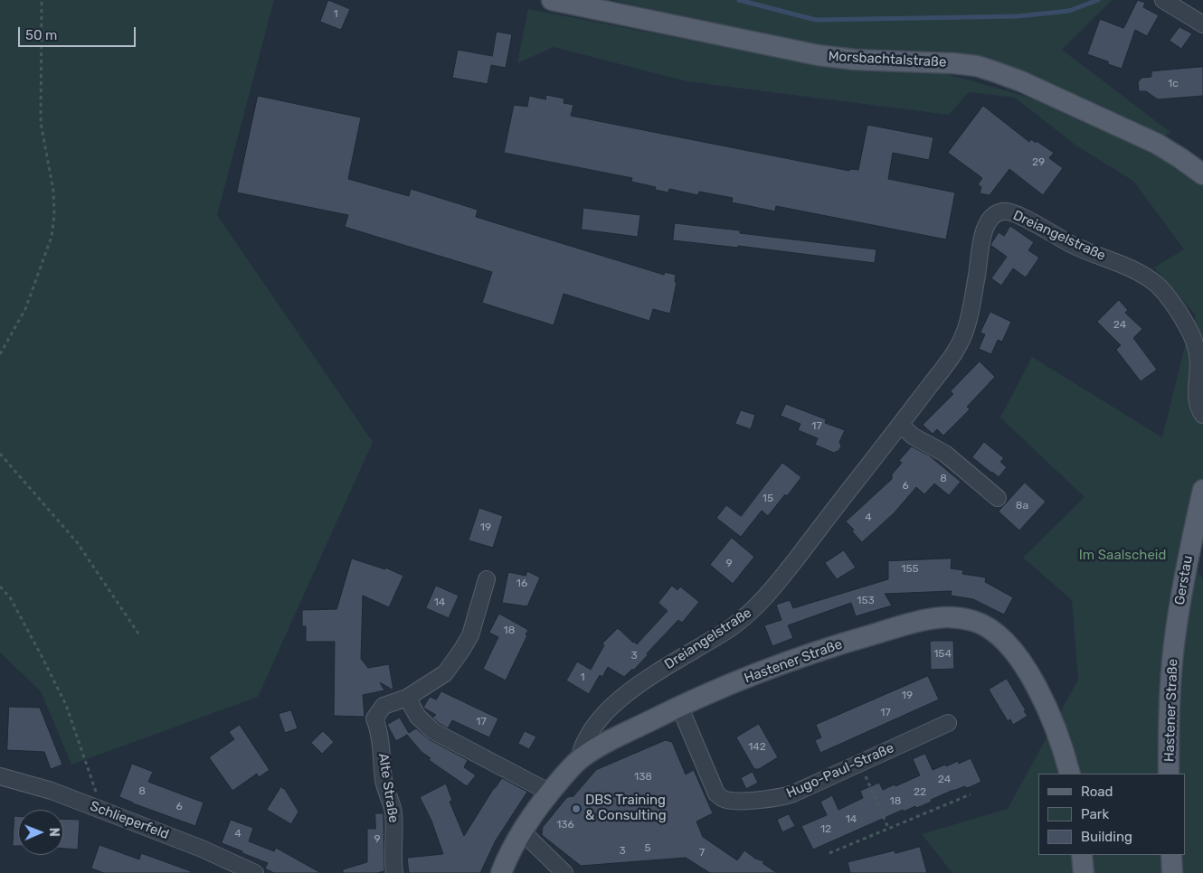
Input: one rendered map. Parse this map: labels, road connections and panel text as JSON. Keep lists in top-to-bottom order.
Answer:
{
  "streets": {
    "main road": ["Morsbachtalstraße", "Gerstau", "Hastener Straße"],
    "street": [
      "Dreiangelstraße",
      "Hugo-Paul-Straße",
      "Alte Straße",
      "Schlieperfeld"
    ]
  },
  "crossings": [
    ["Dreiangelstraße", "Hastener Straße"],
    ["Gerstau", "Hastener Straße"],
    ["Hastener Straße", "Hugo-Paul-Straße"]
  ],
  "parks": ["Im Saalscheid"],
  "places": ["DBS Training & Consulting"],
  "house_numbers": [
    "1",
    "1c",
    "29",
    "24",
    "17",
    "8",
    "6",
    "15",
    "8a",
    "4",
    "19",
    "9",
    "155",
    "16",
    "153",
    "14",
    "18",
    "154",
    "3",
    "1",
    "19",
    "17",
    "17",
    "142",
    "138",
    "24",
    "8",
    "22",
    "18",
    "6",
    "14",
    "136",
    "12",
    "4",
    "9",
    "5",
    "3",
    "7"
  ],
  "legend": ["Road", "Park", "Building"],
  "scale_bar": "50 m",
  "north": "right"
}
